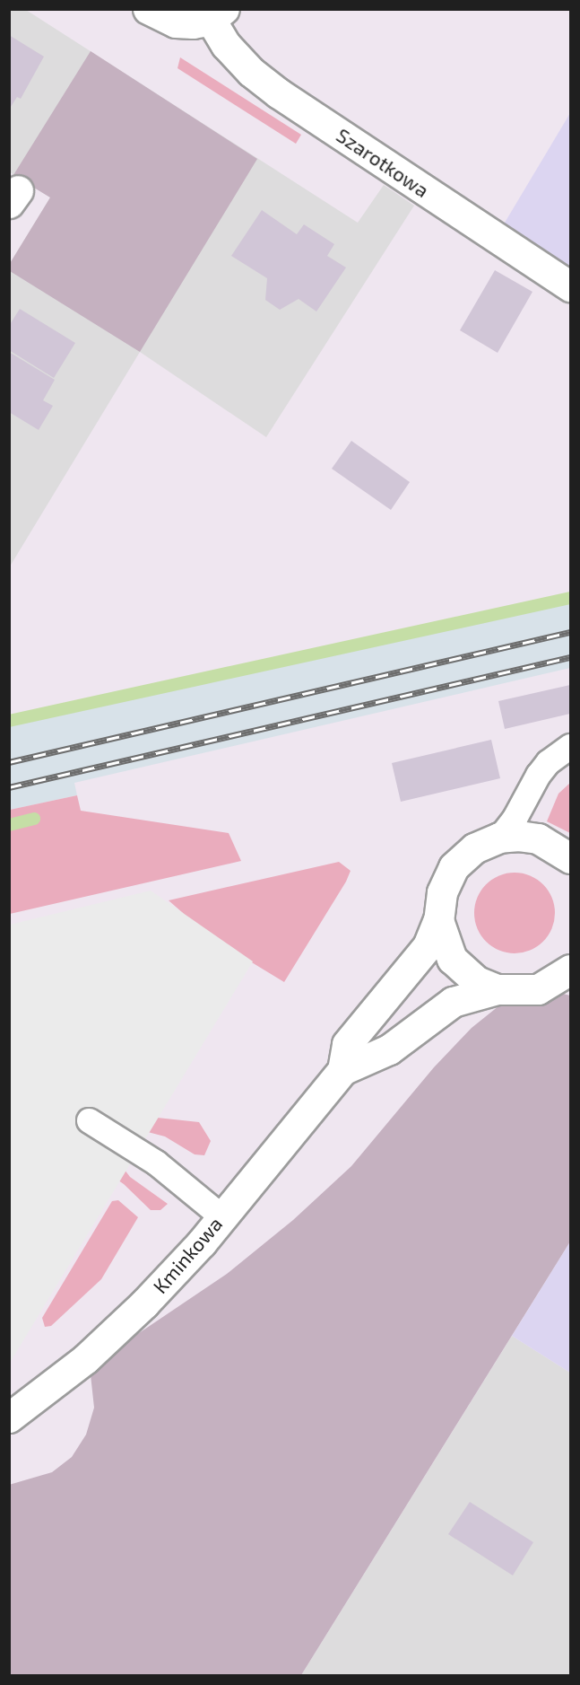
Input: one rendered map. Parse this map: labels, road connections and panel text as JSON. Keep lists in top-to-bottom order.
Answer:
{
  "streets": {
    "street": ["Szarotkowa", "Kminkowa"]
  }
}
